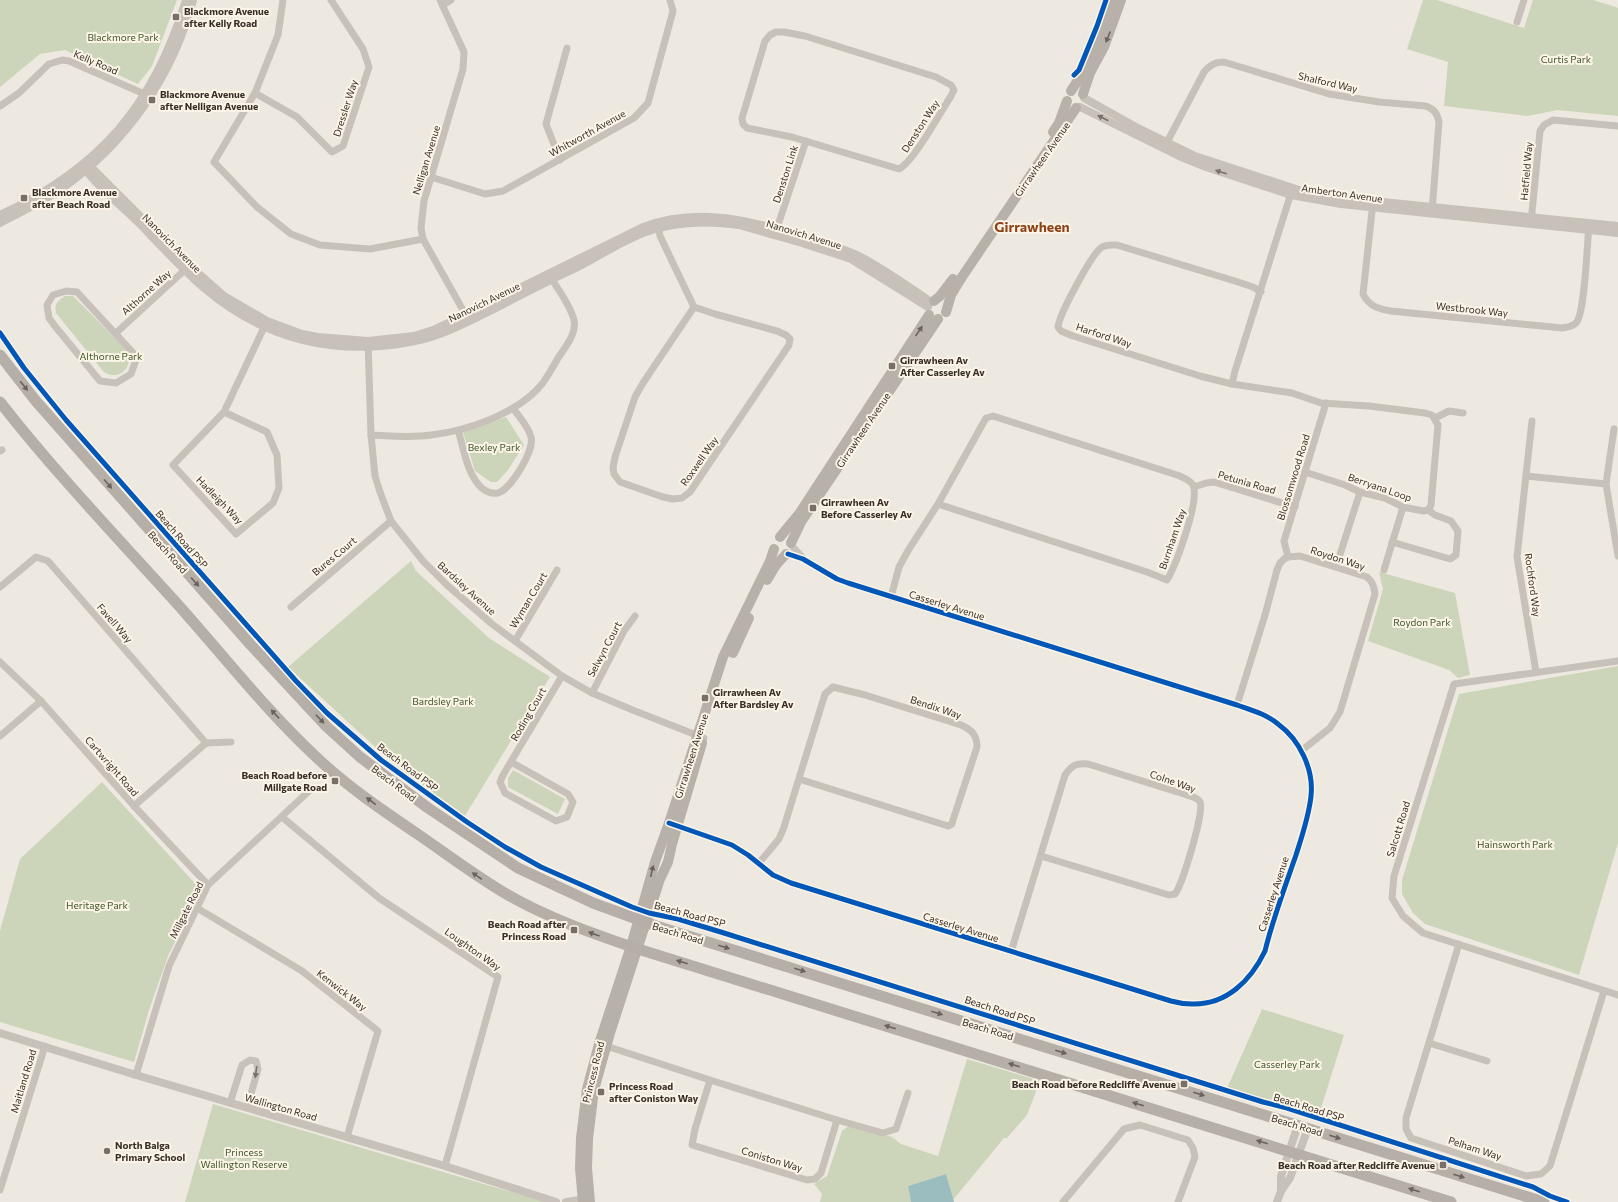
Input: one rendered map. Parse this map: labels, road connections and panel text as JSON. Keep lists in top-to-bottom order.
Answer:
{
  "streets": {
    "main road": ["Girrawheen Avenue", "Beach Road", "Princess Road"],
    "street": [
      "Kelly Road",
      "Shalford Way",
      "Dressler Way",
      "Denston Way",
      "Whitworth Avenue",
      "Nelligan Avenue",
      "Hatfield Way",
      "Denston Link",
      "Amberton Avenue",
      "Nanovich Avenue",
      "Althorne Way",
      "Westbrook Way",
      "Harford Way",
      "Roxwell Way",
      "Blossomwood Road",
      "Petunia Road",
      "Berryana Loop",
      "Hadleigh Way",
      "Burnham Way",
      "Bures Court",
      "Roydon Way",
      "Rochford Way",
      "Bardsley Avenue",
      "Wyman Court",
      "Casserley Avenue",
      "Favell Way",
      "Selwyn Court",
      "Bendix Way",
      "Roding Court",
      "Cartwright Road",
      "Colne Way",
      "Salcott Road",
      "Millgate Road",
      "Loughton Way",
      "Kenwick Way",
      "Maitland Road",
      "Wallington Road",
      "Pelham Way",
      "Coniston Way"
    ],
    "cycle path": ["Beach Road PSP"]
  },
  "crossings": [
    ["Shalford Way", "Amberton Avenue"],
    ["Denston Way", "Denston Link"],
    ["Whitworth Avenue", "Nelligan Avenue"],
    ["Girrawheen Avenue", "Amberton Avenue"],
    ["Girrawheen Avenue", "Nanovich Avenue"],
    ["Girrawheen Avenue", "Beach Road"],
    ["Girrawheen Avenue", "Bardsley Avenue"],
    ["Girrawheen Avenue", "Casserley Avenue"],
    ["Girrawheen Avenue", "Princess Road"],
    ["Nelligan Avenue", "Nanovich Avenue"],
    ["Hatfield Way", "Amberton Avenue"],
    ["Denston Link", "Nanovich Avenue"],
    ["Amberton Avenue", "Westbrook Way"],
    ["Nanovich Avenue", "Althorne Way"],
    ["Nanovich Avenue", "Hadleigh Way"],
    ["Nanovich Avenue", "Bardsley Avenue"],
    ["Blossomwood Road", "Petunia Road"],
    ["Blossomwood Road", "Berryana Loop"],
    ["Blossomwood Road", "Roydon Way"],
    ["Petunia Road", "Burnham Way"],
    ["Bures Court", "Bardsley Avenue"],
    ["Roydon Way", "Casserley Avenue"],
    ["Rochford Way", "Salcott Road"],
    ["Bardsley Avenue", "Wyman Court"],
    ["Bardsley Avenue", "Selwyn Court"],
    ["Bardsley Avenue", "Roding Court"],
    ["Casserley Avenue", "Bendix Way"],
    ["Casserley Avenue", "Colne Way"],
    ["Cartwright Road", "Millgate Road"],
    ["Salcott Road", "Pelham Way"],
    ["Millgate Road", "Loughton Way"],
    ["Millgate Road", "Kenwick Way"],
    ["Millgate Road", "Wallington Road"],
    ["Loughton Way", "Wallington Road"],
    ["Kenwick Way", "Wallington Road"],
    ["Maitland Road", "Wallington Road"]
  ],
  "districts": ["Girrawheen"],
  "parks": [
    "Blackmore Park",
    "Curtis Park",
    "Althorne Park",
    "Bexley Park",
    "Roydon Park",
    "Bardsley Park",
    "Hainsworth Park",
    "Heritage Park",
    "Casserley Park",
    "Princess Wallington Reserve"
  ],
  "places": {
    "transit": [
      "Blackmore Avenue after Kelly Road",
      "Blackmore Avenue after Nelligan Avenue",
      "Blackmore Avenue after Beach Road",
      "Girrawheen Av After Casserley Av",
      "Girrawheen Av Before Casserley Av",
      "Girrawheen Av After Bardsley Av",
      "Beach Road before Millgate Road",
      "Beach Road after Princess Road",
      "Beach Road before Redcliffe Avenue",
      "Princess Road after Coniston Way",
      "Beach Road after Redcliffe Avenue"
    ],
    "other": ["North Balga Primary School"]
  }
}
